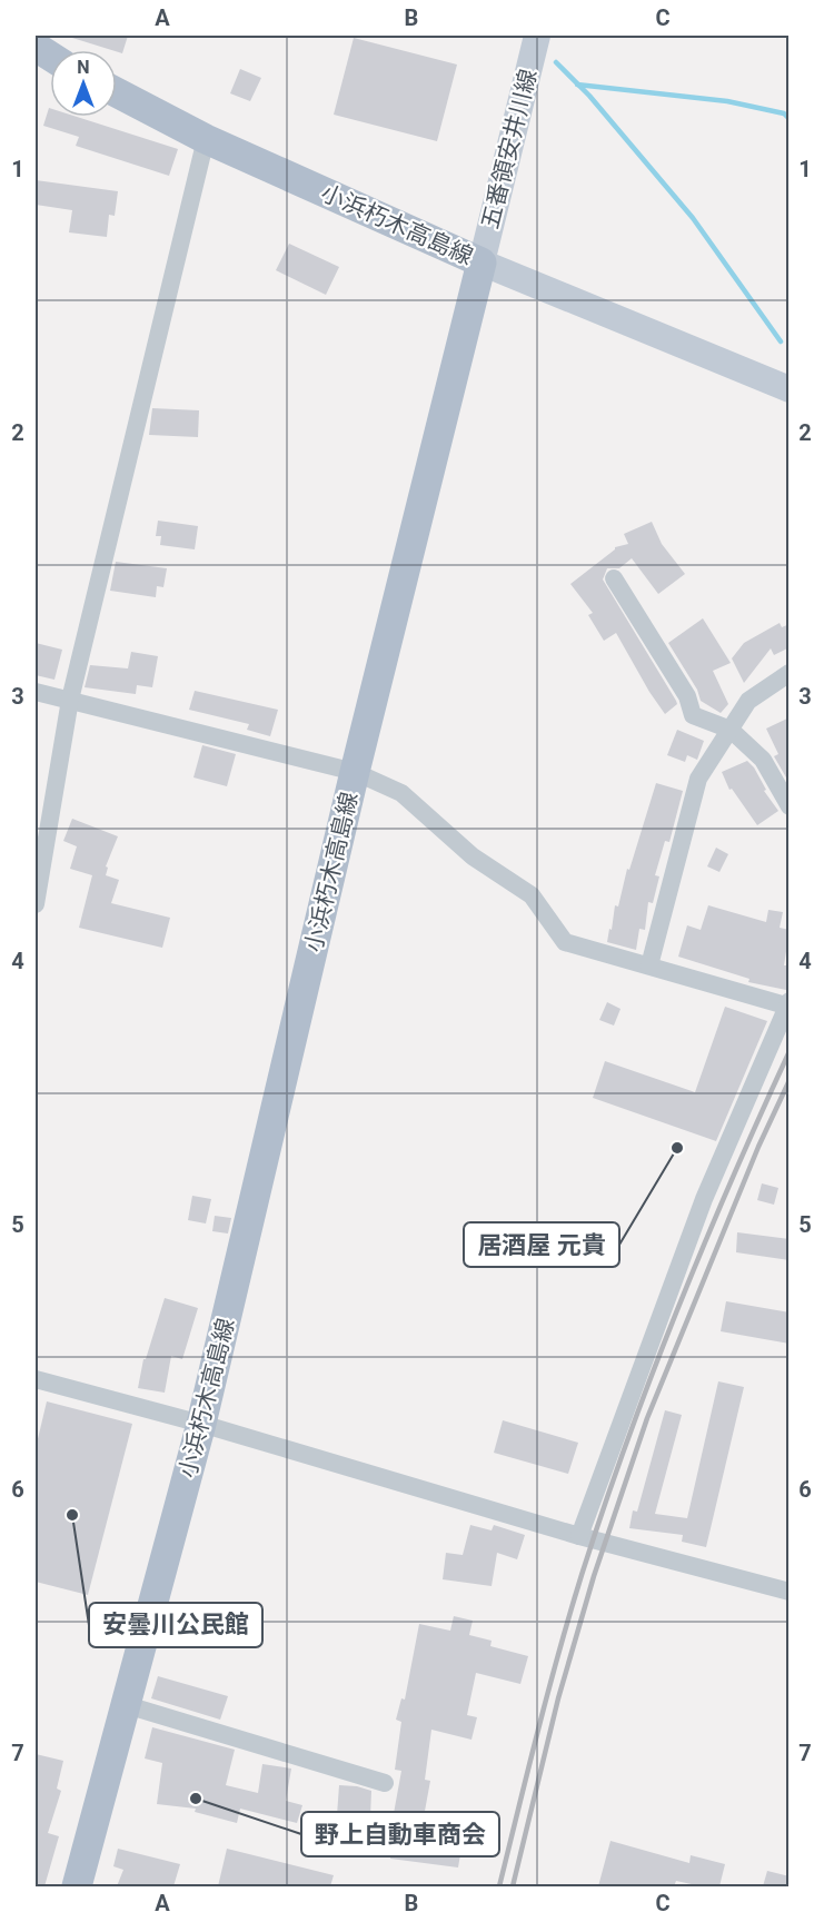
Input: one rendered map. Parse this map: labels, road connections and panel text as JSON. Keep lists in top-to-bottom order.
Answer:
{
  "streets": {
    "main road": ["小浜朽木高島線"],
    "street": ["五番領安井川線"]
  },
  "crossings": [
    ["五番領安井川線", "小浜朽木高島線"]
  ],
  "places": ["居酒屋 元貴", "安曇川公民館", "野上自動車商会"],
  "north": "top",
  "grid": {
    "columns": ["A", "B", "C"],
    "rows": [
      "1",
      "2",
      "3",
      "4",
      "5",
      "6",
      "7"
    ]
  }
}
